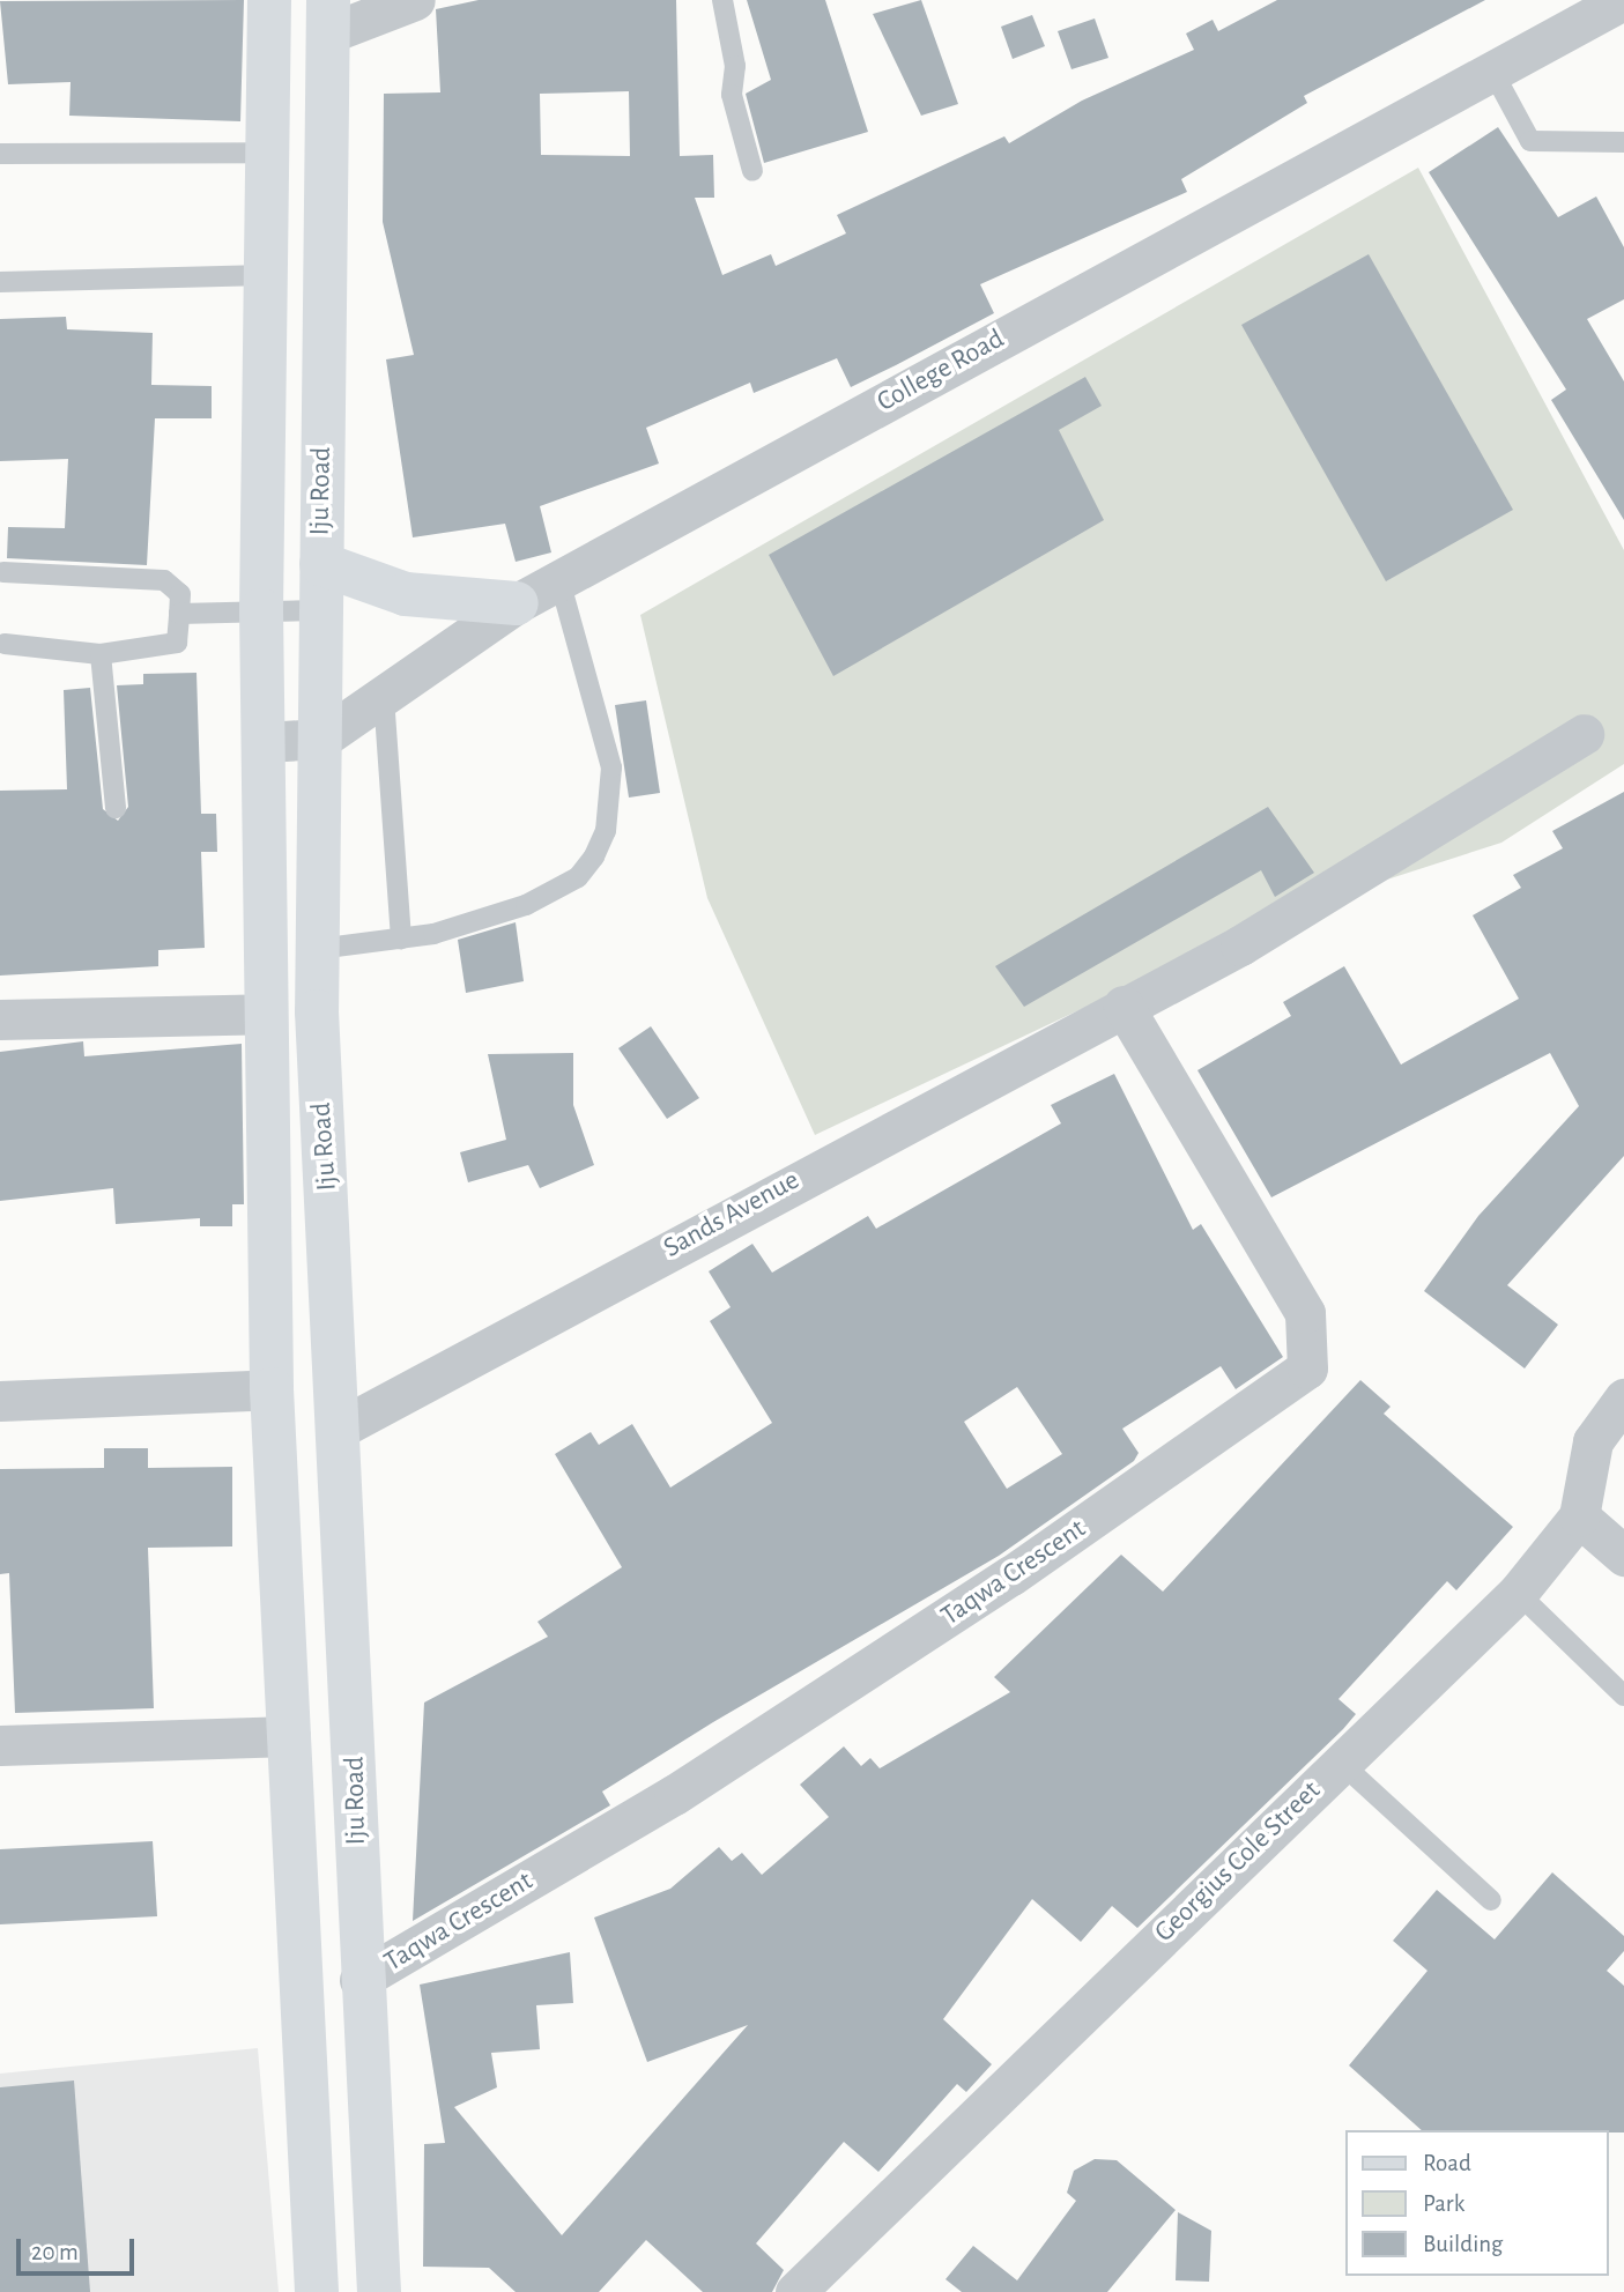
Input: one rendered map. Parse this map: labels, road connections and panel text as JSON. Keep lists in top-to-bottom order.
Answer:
{
  "streets": {
    "main road": ["Iju Road"],
    "street": [
      "College Road",
      "Sands Avenue",
      "Taqwa Crescent",
      "Georgius Cole Street"
    ]
  },
  "crossings": [
    ["College Road", "Iju Road"],
    ["Iju Road", "Sands Avenue"],
    ["Iju Road", "Taqwa Crescent"],
    ["Sands Avenue", "Taqwa Crescent"]
  ],
  "legend": ["Road", "Park", "Building"],
  "scale_bar": "20 m"
}
